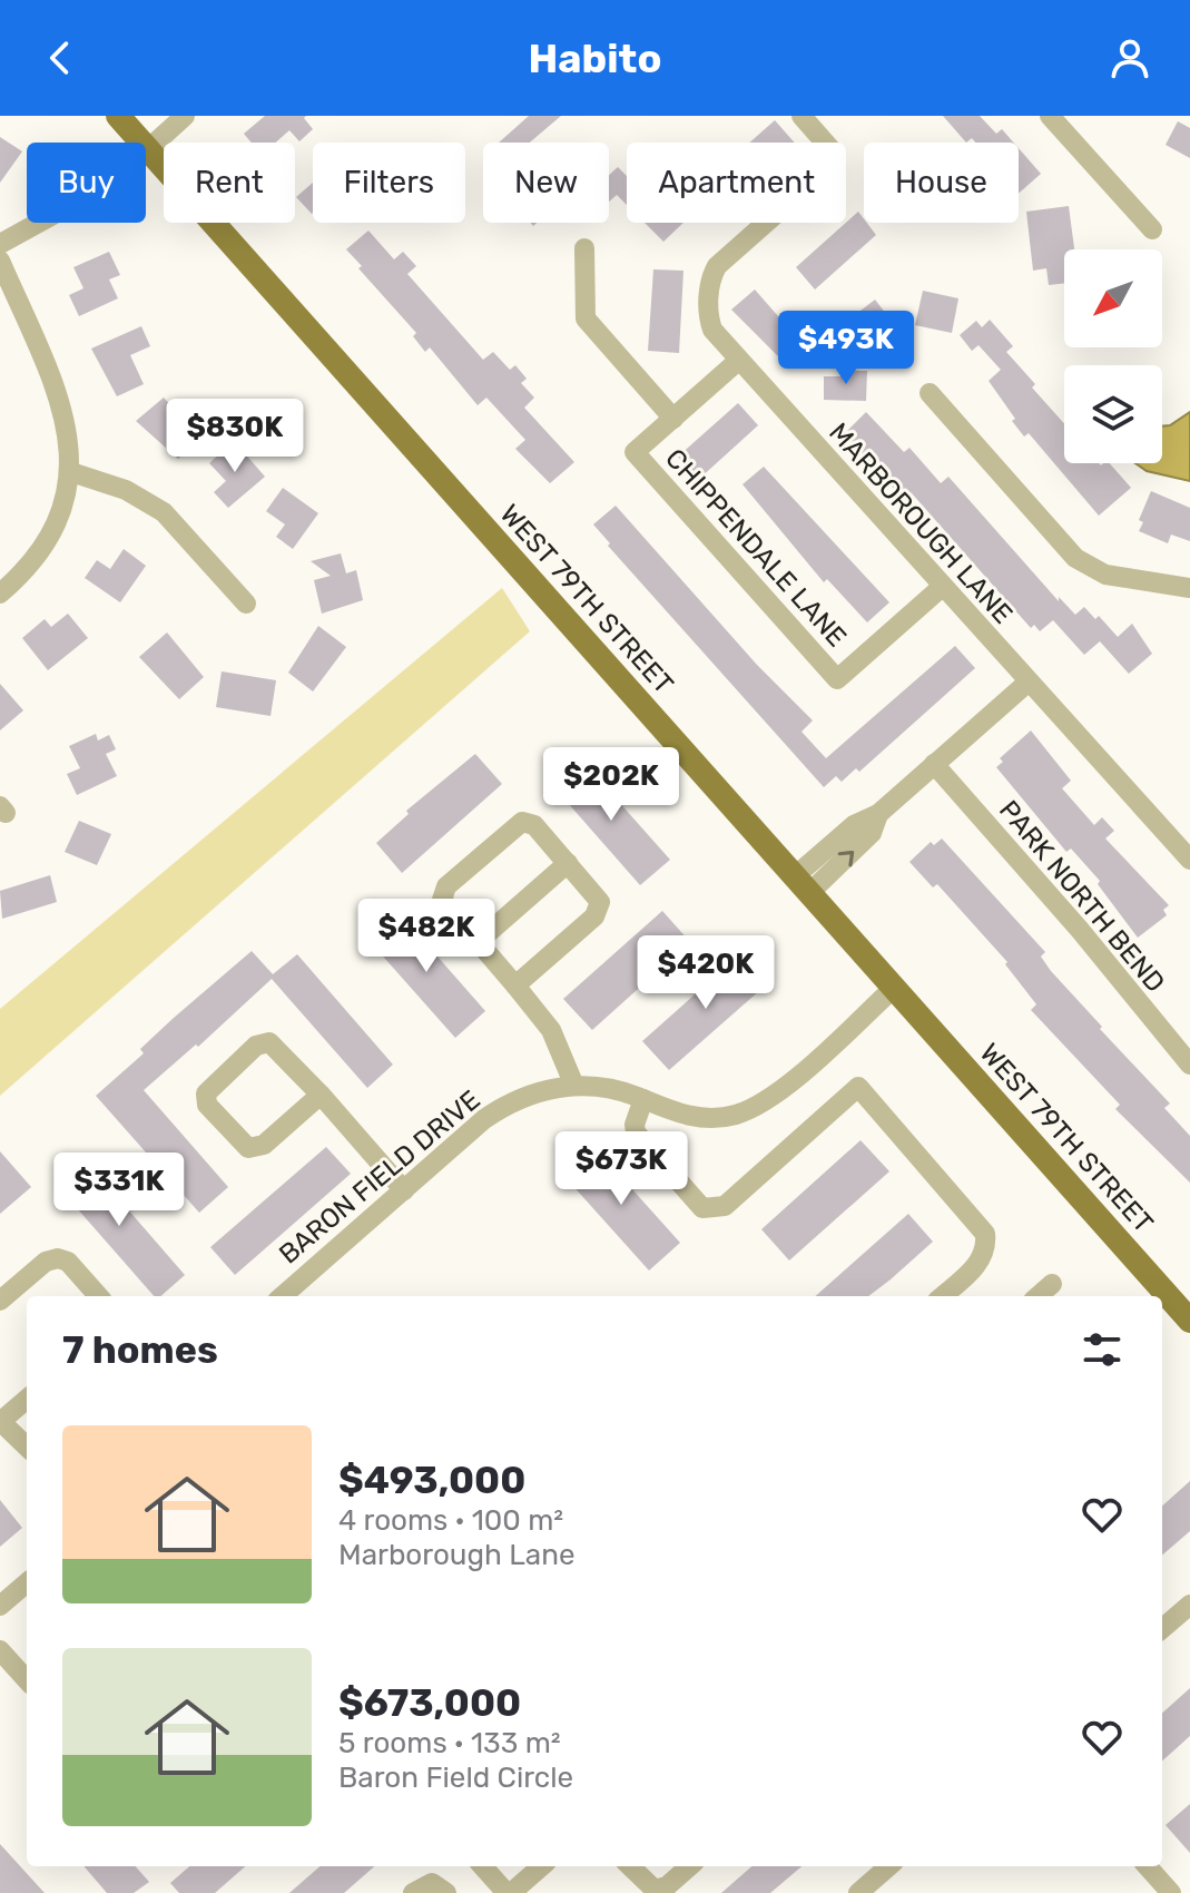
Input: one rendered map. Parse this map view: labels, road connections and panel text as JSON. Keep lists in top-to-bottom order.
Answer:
{
  "streets": {
    "main road": ["WEST 79TH STREET"],
    "street": [
      "MARBOROUGH LANE",
      "CHIPPENDALE LANE",
      "PARK NORTH BEND",
      "BARON FIELD DRIVE"
    ]
  },
  "crossings": [
    ["MARBOROUGH LANE", "CHIPPENDALE LANE"],
    ["WEST 79TH STREET", "BARON FIELD DRIVE"]
  ],
  "north": "bottom left",
  "page": {
    "header": "Habito",
    "chip": [
      "Buy",
      "Rent",
      "Filters",
      "New",
      "Apartment",
      "House"
    ],
    "price": [
      "$493K",
      "$830K",
      "$202K",
      "$482K",
      "$420K",
      "$673K",
      "$331K"
    ],
    "heading": "7 homes",
    "list": [
      {
        "name": "$493,000",
        "note": "4 rooms · 100 m² · Marborough Lane"
      },
      {
        "name": "$673,000",
        "note": "5 rooms · 133 m² · Baron Field Circle"
      }
    ]
  }
}
